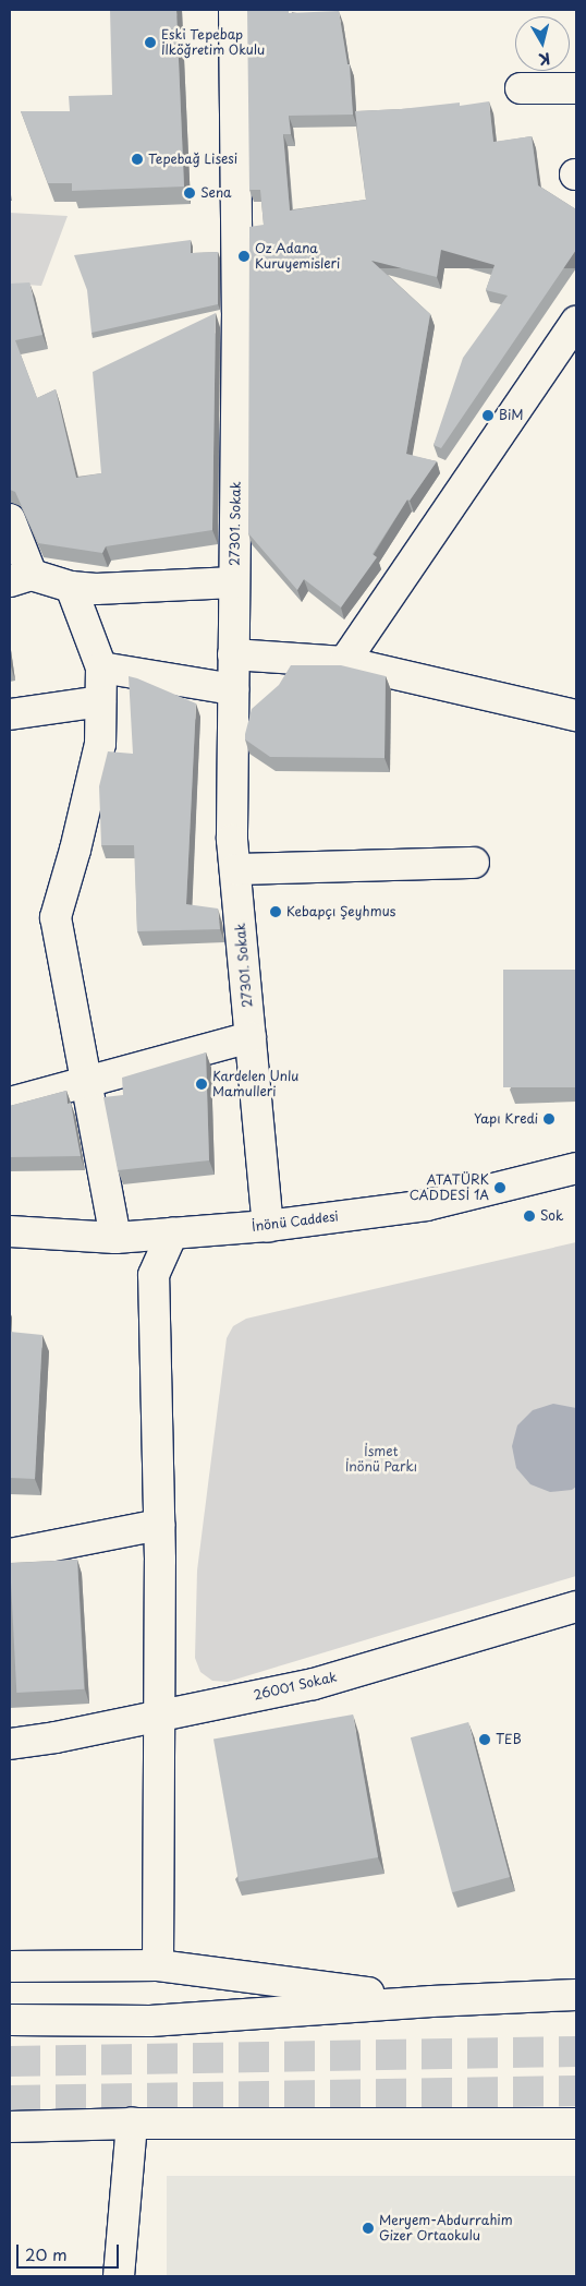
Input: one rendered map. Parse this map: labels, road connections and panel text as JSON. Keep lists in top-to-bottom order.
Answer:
{
  "streets": {
    "main road": ["27301. Sokak", "İnönü Caddesi", "26001 Sokak"]
  },
  "crossings": [
    ["27301. Sokak", "İnönü Caddesi"]
  ],
  "parks": ["İsmet İnönü Parkı"],
  "places": [
    "Eski Tepebap İlköğretim Okulu",
    "Tepebağ Lisesi",
    "Sena",
    "Oz Adana Kuruyemisleri",
    "BiM",
    "Kebapçı Şeyhmus",
    "Kardelen Unlu Mamulleri",
    "Yapı Kredi",
    "ATATÜRK CADDESİ 1A",
    "Sok",
    "TEB",
    "Meryem-Abdurrahim Gizer Ortaokulu"
  ],
  "scale_bar": "20 m",
  "north": "bottom"
}
